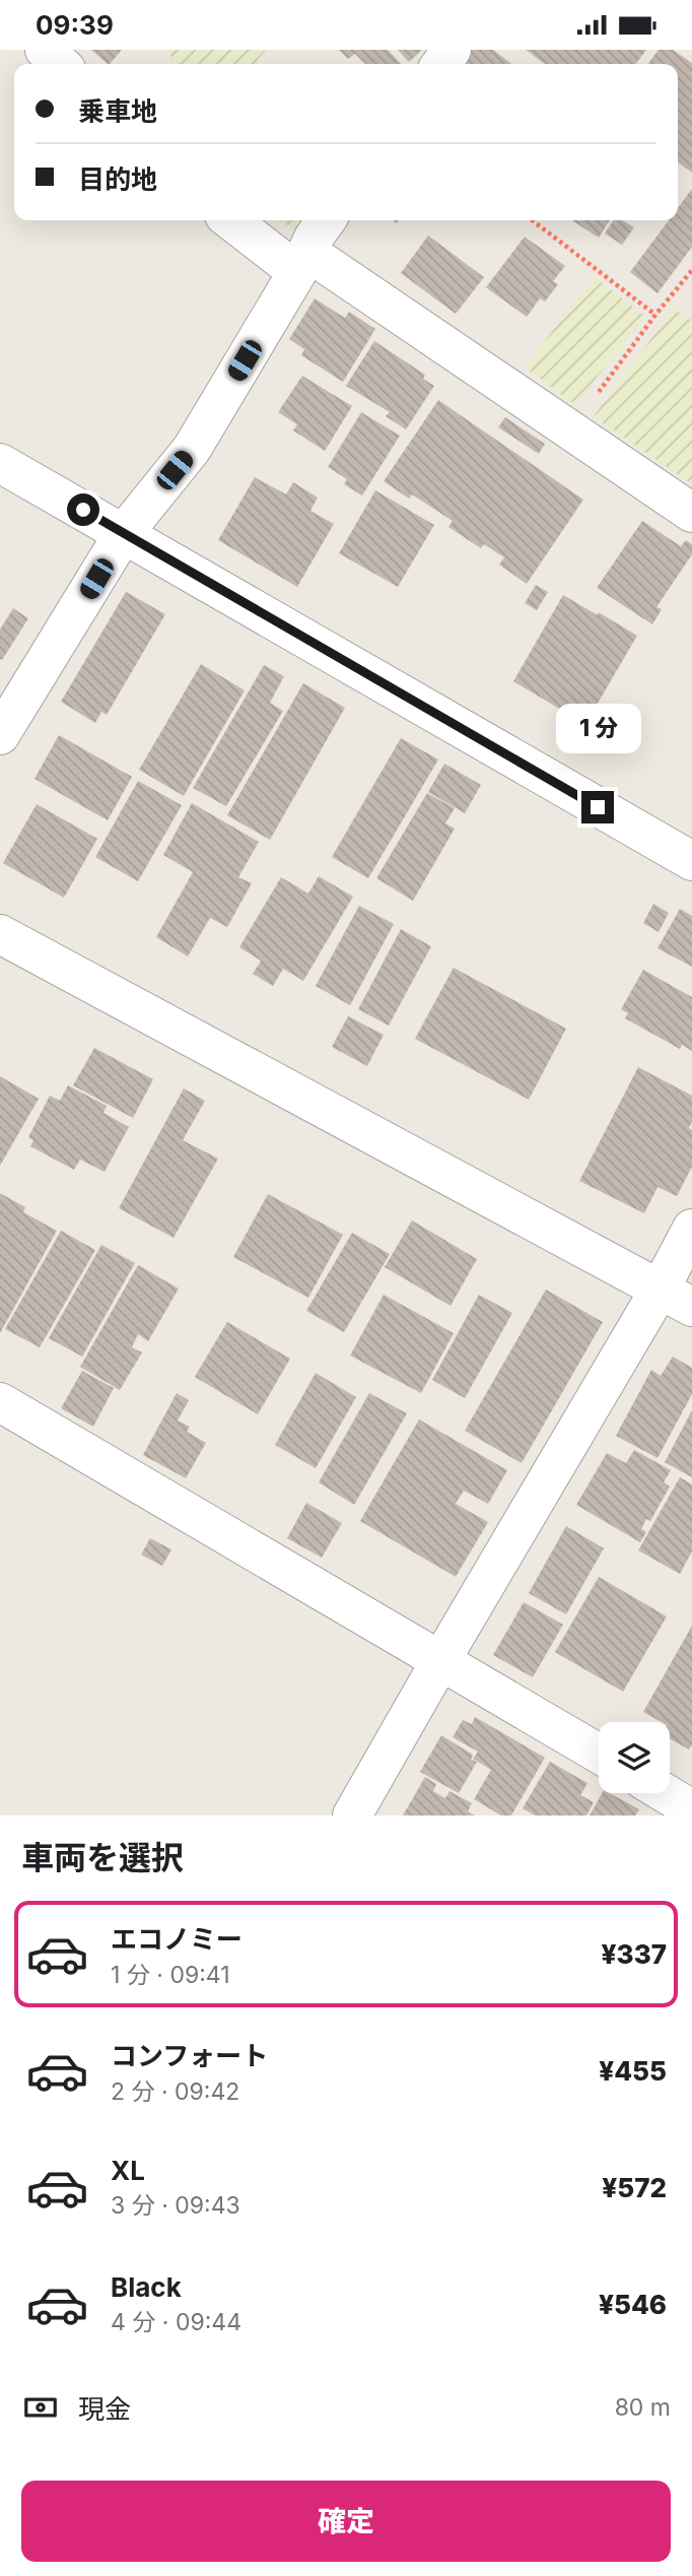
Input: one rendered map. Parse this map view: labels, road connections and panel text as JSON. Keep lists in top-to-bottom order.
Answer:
{
  "page": {
    "status": "09:39",
    "banner": ["乗車地", "目的地"],
    "bubble": "1 分",
    "heading": "車両を選択",
    "list": [
      {
        "name": "エコノミー",
        "note": "1 分 · 09:41",
        "value": "¥337"
      },
      {
        "name": "コンフォート",
        "note": "2 分 · 09:42",
        "value": "¥455"
      },
      {
        "name": "XL",
        "note": "3 分 · 09:43",
        "value": "¥572"
      },
      {
        "name": "Black",
        "note": "4 分 · 09:44",
        "value": "¥546"
      }
    ],
    "pay": ["現金", "80 m"],
    "buttons": "確定"
  }
}
